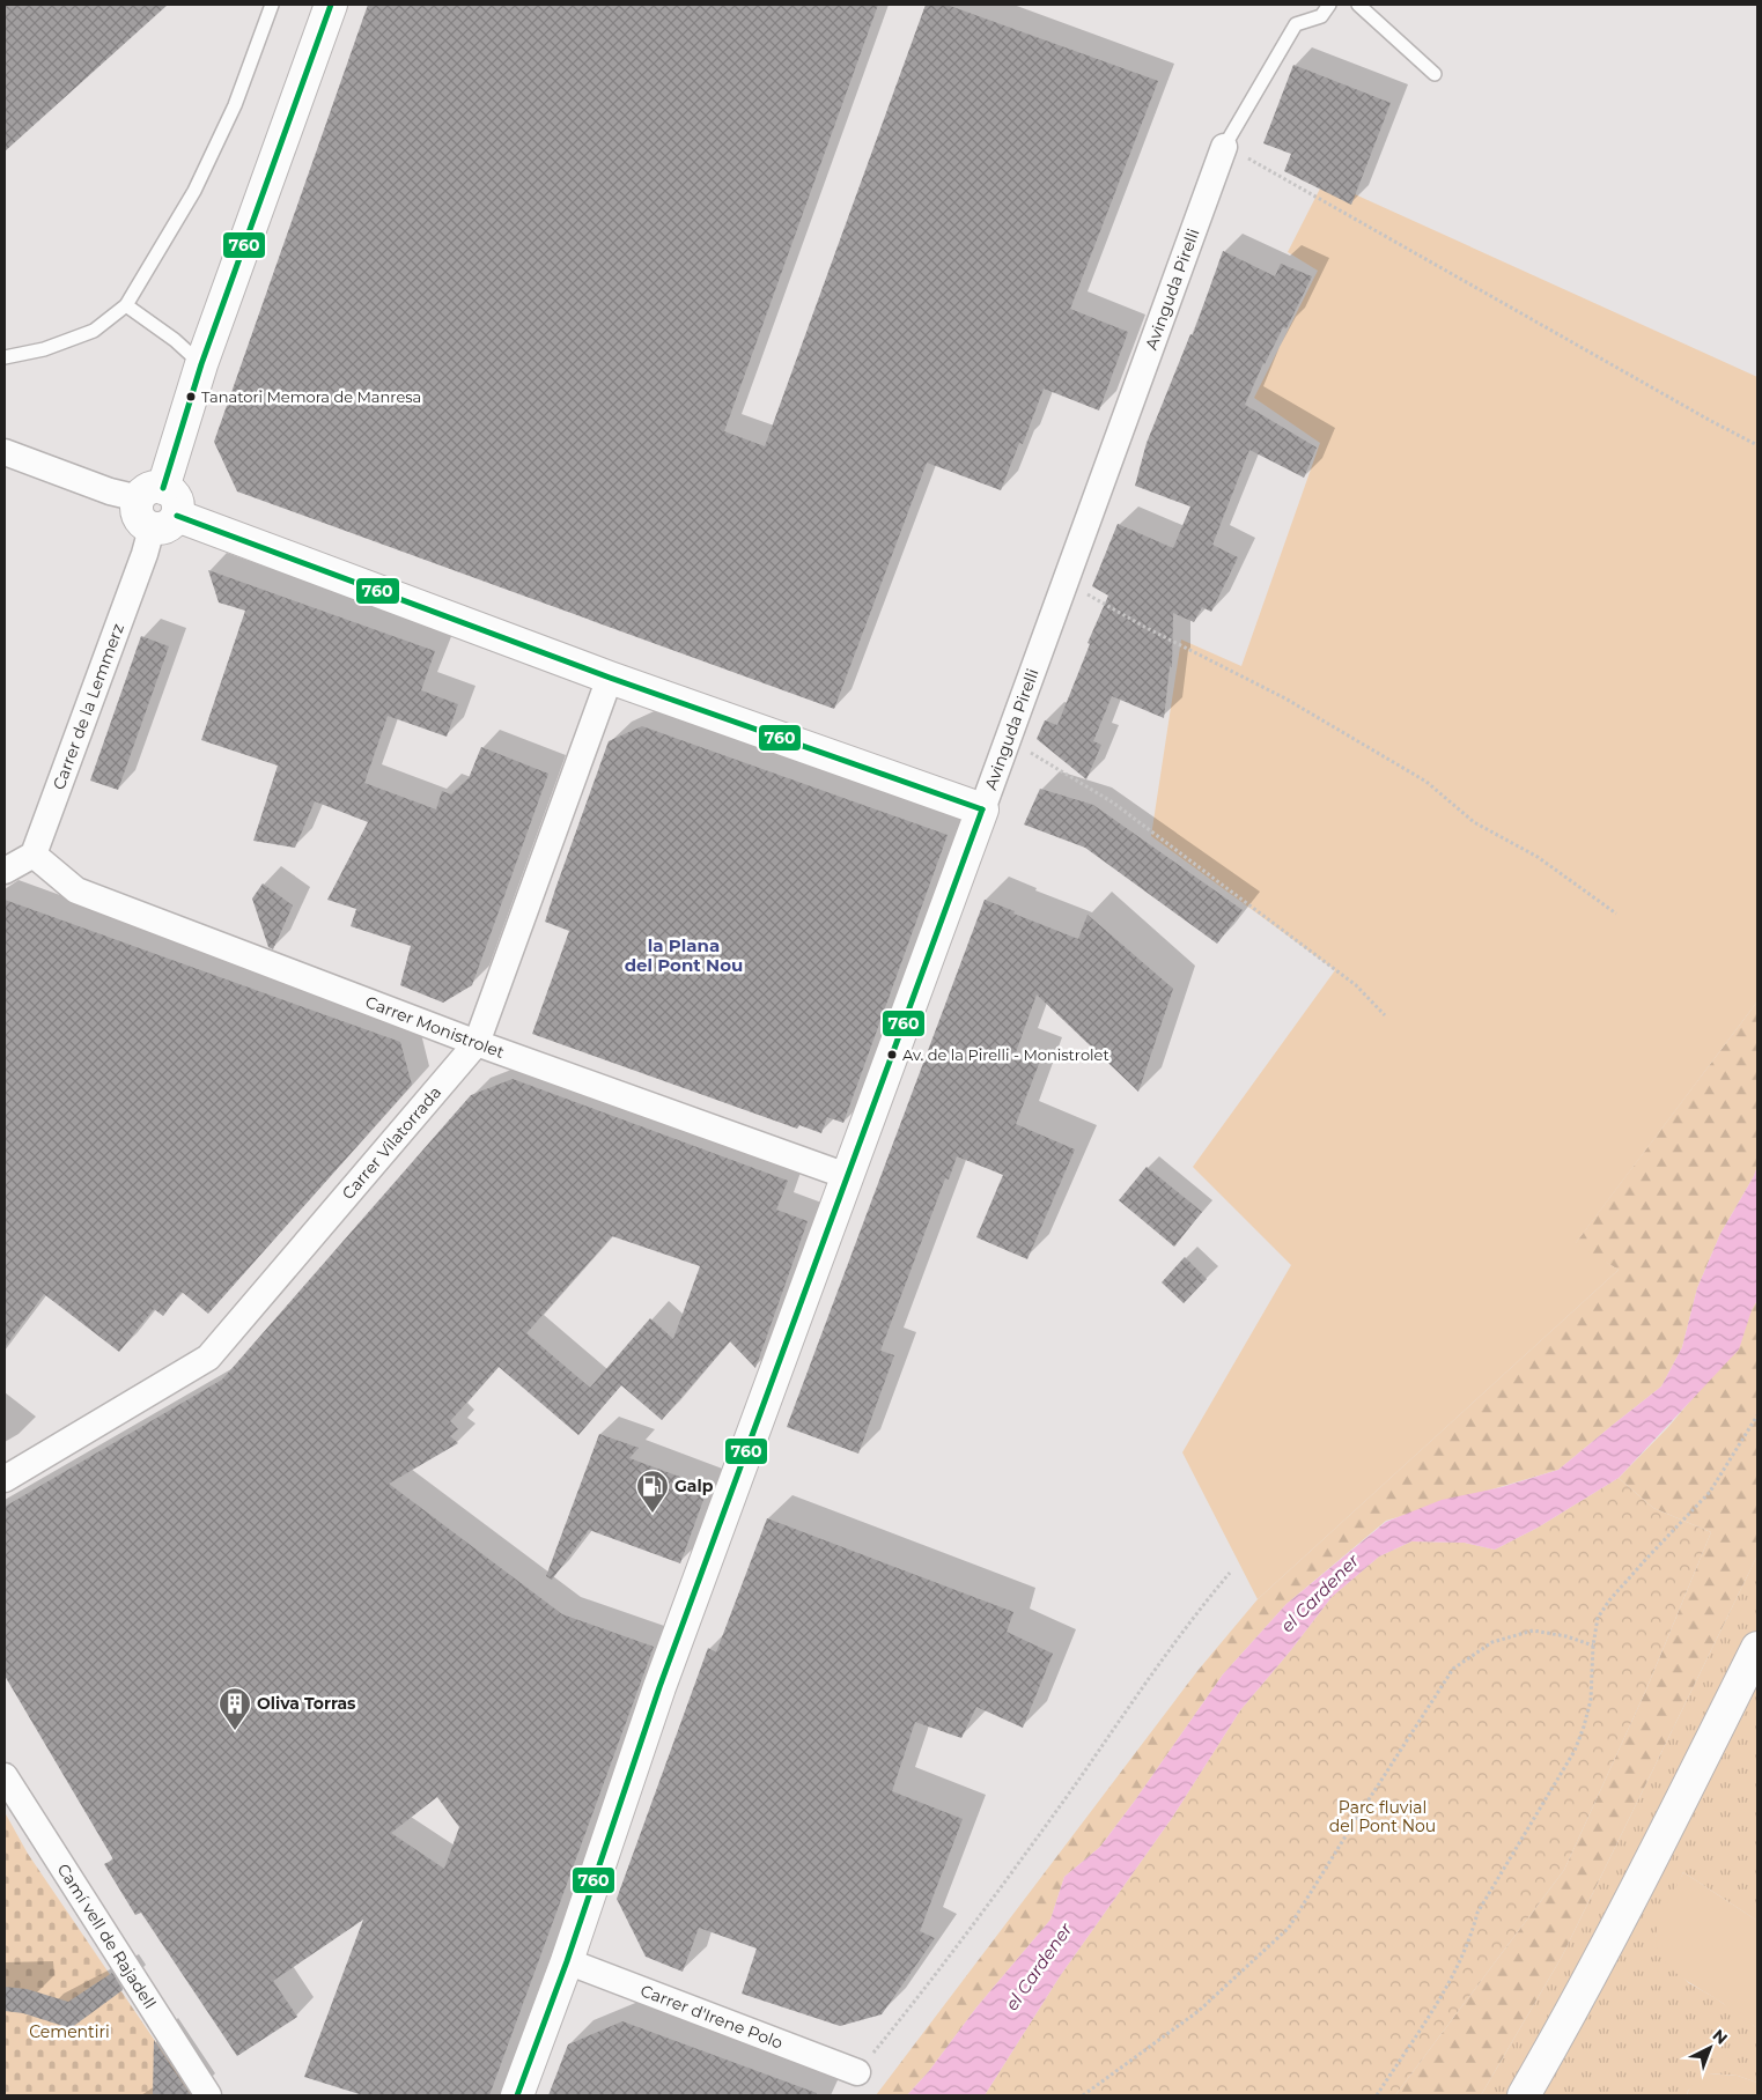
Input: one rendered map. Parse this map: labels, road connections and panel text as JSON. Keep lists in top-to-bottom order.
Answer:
{
  "streets": {
    "street": [
      "Avinguda Pirelli",
      "Carrer de la Lemmerz",
      "Carrer Monistrolet",
      "Carrer Vilatorrada",
      "Camí vell de Rajadell",
      "Carrer d'Irene Polo"
    ]
  },
  "crossings": [
    ["Avinguda Pirelli", "Carrer Monistrolet"],
    ["Avinguda Pirelli", "Carrer d'Irene Polo"],
    ["Carrer de la Lemmerz", "Carrer Monistrolet"],
    ["Carrer Monistrolet", "Carrer Vilatorrada"]
  ],
  "districts": ["la Plana del Pont Nou"],
  "water": ["el Cardener"],
  "parks": ["Parc fluvial del Pont Nou", "Cementiri"],
  "places": {
    "other": ["Tanatori Memora de Manresa", "Av. de la Pirelli - Monistrolet"],
    "fuel station": ["Galp"],
    "building": ["Oliva Torras"]
  },
  "lines": ["transit line 760"],
  "north": "top right"
}
